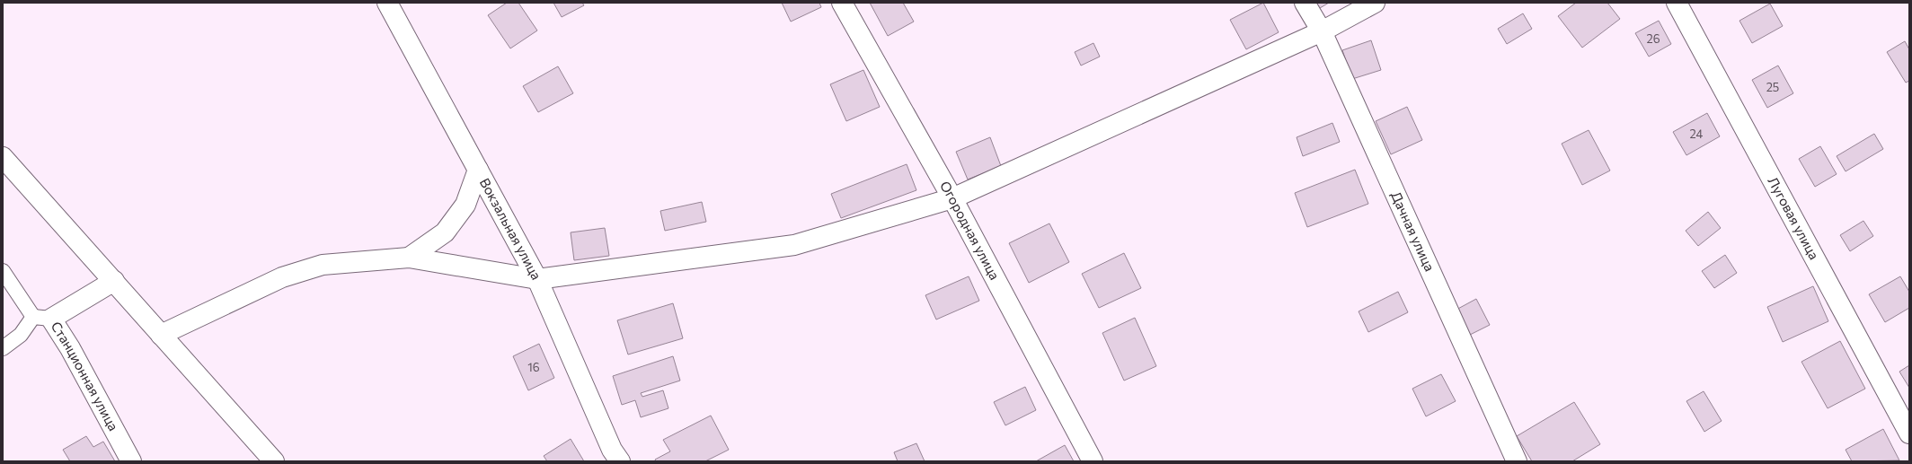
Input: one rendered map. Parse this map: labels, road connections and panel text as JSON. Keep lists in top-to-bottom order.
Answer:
{
  "streets": {
    "street": [
      "Луговая улица",
      "Вокзальная улица",
      "Огородная улица",
      "Дачная улица",
      "Станционная улица"
    ]
  },
  "house_numbers": [
    "26",
    "25",
    "24",
    "16"
  ]
}
